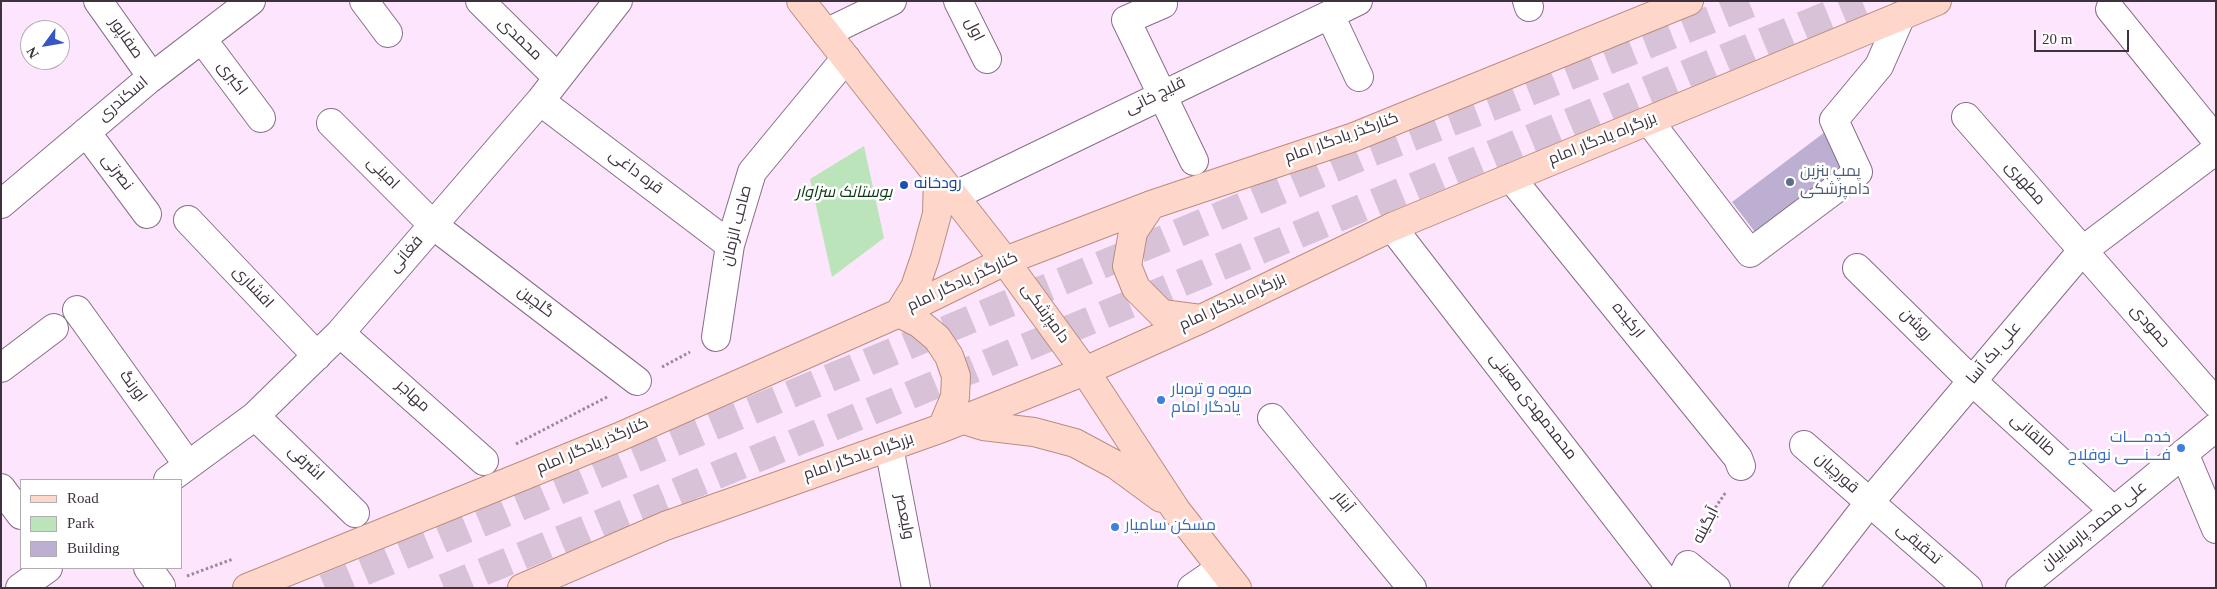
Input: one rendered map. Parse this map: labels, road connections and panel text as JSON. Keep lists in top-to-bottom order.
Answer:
{
  "streets": {
    "main road": ["کنارگذر یادگار امام", "بزرگراه یادگار امام", "دامپزشکی"],
    "street": [
      "اول",
      "صفاپور",
      "محمدی",
      "اکبری",
      "قلیچ خانی",
      "اسکندری",
      "نصرتی",
      "قره داغی",
      "امینی",
      "مطهری",
      "صاحب الزمان",
      "فغانی",
      "افشاری",
      "گلچین",
      "ارکیده",
      "روشن",
      "حمودی",
      "علی بک آسا",
      "اورنگ",
      "مهاجر",
      "محمدمهدی معینی",
      "طالقانی",
      "اشرفی",
      "قورچیان",
      "آبنار",
      "ولیعصر",
      "علی محمد پارساییان",
      "تحقیقی"
    ],
    "path": ["آبگینه"]
  },
  "crossings": [
    ["صفاپور", "اسکندری"],
    ["محمدی", "فغانی"],
    ["اکبری", "اسکندری"],
    ["قلیچ خانی", "دامپزشکی"],
    ["اسکندری", "نصرتی"],
    ["کنارگذر یادگار امام", "دامپزشکی"],
    ["بزرگراه یادگار امام", "دامپزشکی"],
    ["بزرگراه یادگار امام", "ارکیده"],
    ["بزرگراه یادگار امام", "محمدمهدی معینی"],
    ["بزرگراه یادگار امام", "ولیعصر"],
    ["قره داغی", "صاحب الزمان"],
    ["قره داغی", "فغانی"],
    ["امینی", "فغانی"],
    ["امینی", "گلچین"],
    ["مطهری", "حمودی"],
    ["مطهری", "علی بک آسا"],
    ["صاحب الزمان", "دامپزشکی"],
    ["فغانی", "افشاری"],
    ["فغانی", "گلچین"],
    ["فغانی", "اورنگ"],
    ["فغانی", "مهاجر"],
    ["فغانی", "اشرفی"],
    ["ارکیده", "آبگینه"],
    ["روشن", "علی بک آسا"],
    ["روشن", "طالقانی"],
    ["حمودی", "علی بک آسا"],
    ["علی بک آسا", "طالقانی"],
    ["علی بک آسا", "قورچیان"],
    ["علی بک آسا", "تحقیقی"],
    ["طالقانی", "علی محمد پارساییان"],
    ["قورچیان", "تحقیقی"]
  ],
  "parks": ["بوستانک سزاوار"],
  "places": [
    "پمپ بنزین دامپزشکی",
    "رودخانه",
    "میوه و تره‌بار یادگار امام",
    "خدمــــات فـــنــــی نوفلاح",
    "مسکن سامیار"
  ],
  "legend": ["Road", "Park", "Building"],
  "scale_bar": "20 m",
  "north": "bottom left"
}
